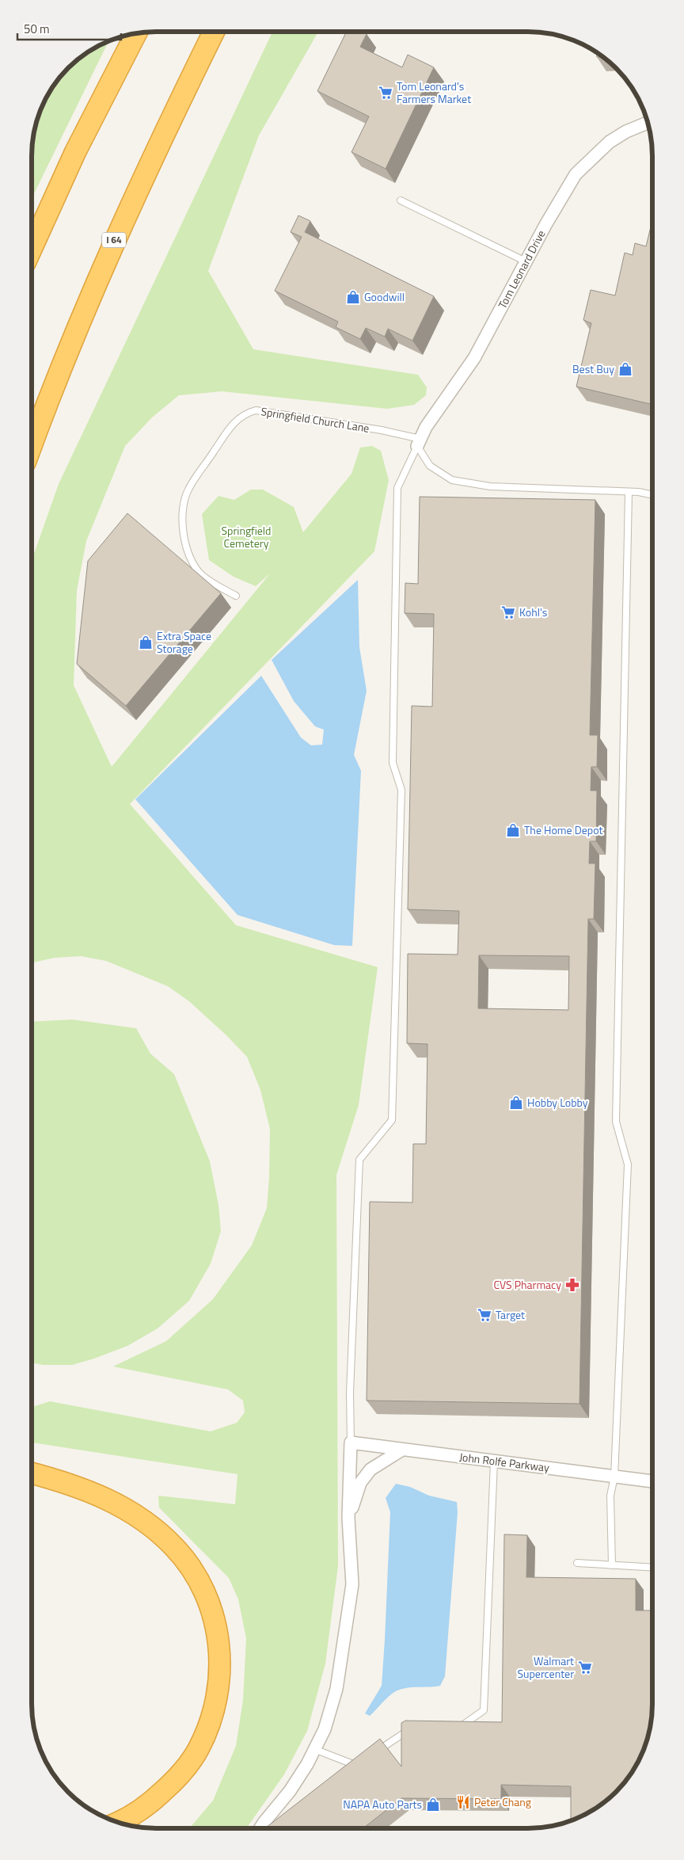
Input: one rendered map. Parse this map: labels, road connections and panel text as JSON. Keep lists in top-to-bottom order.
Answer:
{
  "streets": {
    "highway": ["I 64"],
    "street": ["Tom Leonard Drive", "John Rolfe Parkway"],
    "lane": ["Springfield Church Lane"]
  },
  "crossings": [
    ["Tom Leonard Drive", "Springfield Church Lane"]
  ],
  "parks": ["Springfield Cemetery"],
  "places": {
    "supermarket": [
      "Tom Leonard's Farmers Market",
      "Kohl's",
      "Target",
      "Walmart Supercenter"
    ],
    "shop": [
      "Goodwill",
      "Best Buy",
      "Extra Space Storage",
      "The Home Depot",
      "Hobby Lobby",
      "NAPA Auto Parts"
    ],
    "pharmacy": ["CVS Pharmacy"],
    "restaurant": ["Peter Chang"]
  },
  "scale_bar": "50 m"
}
